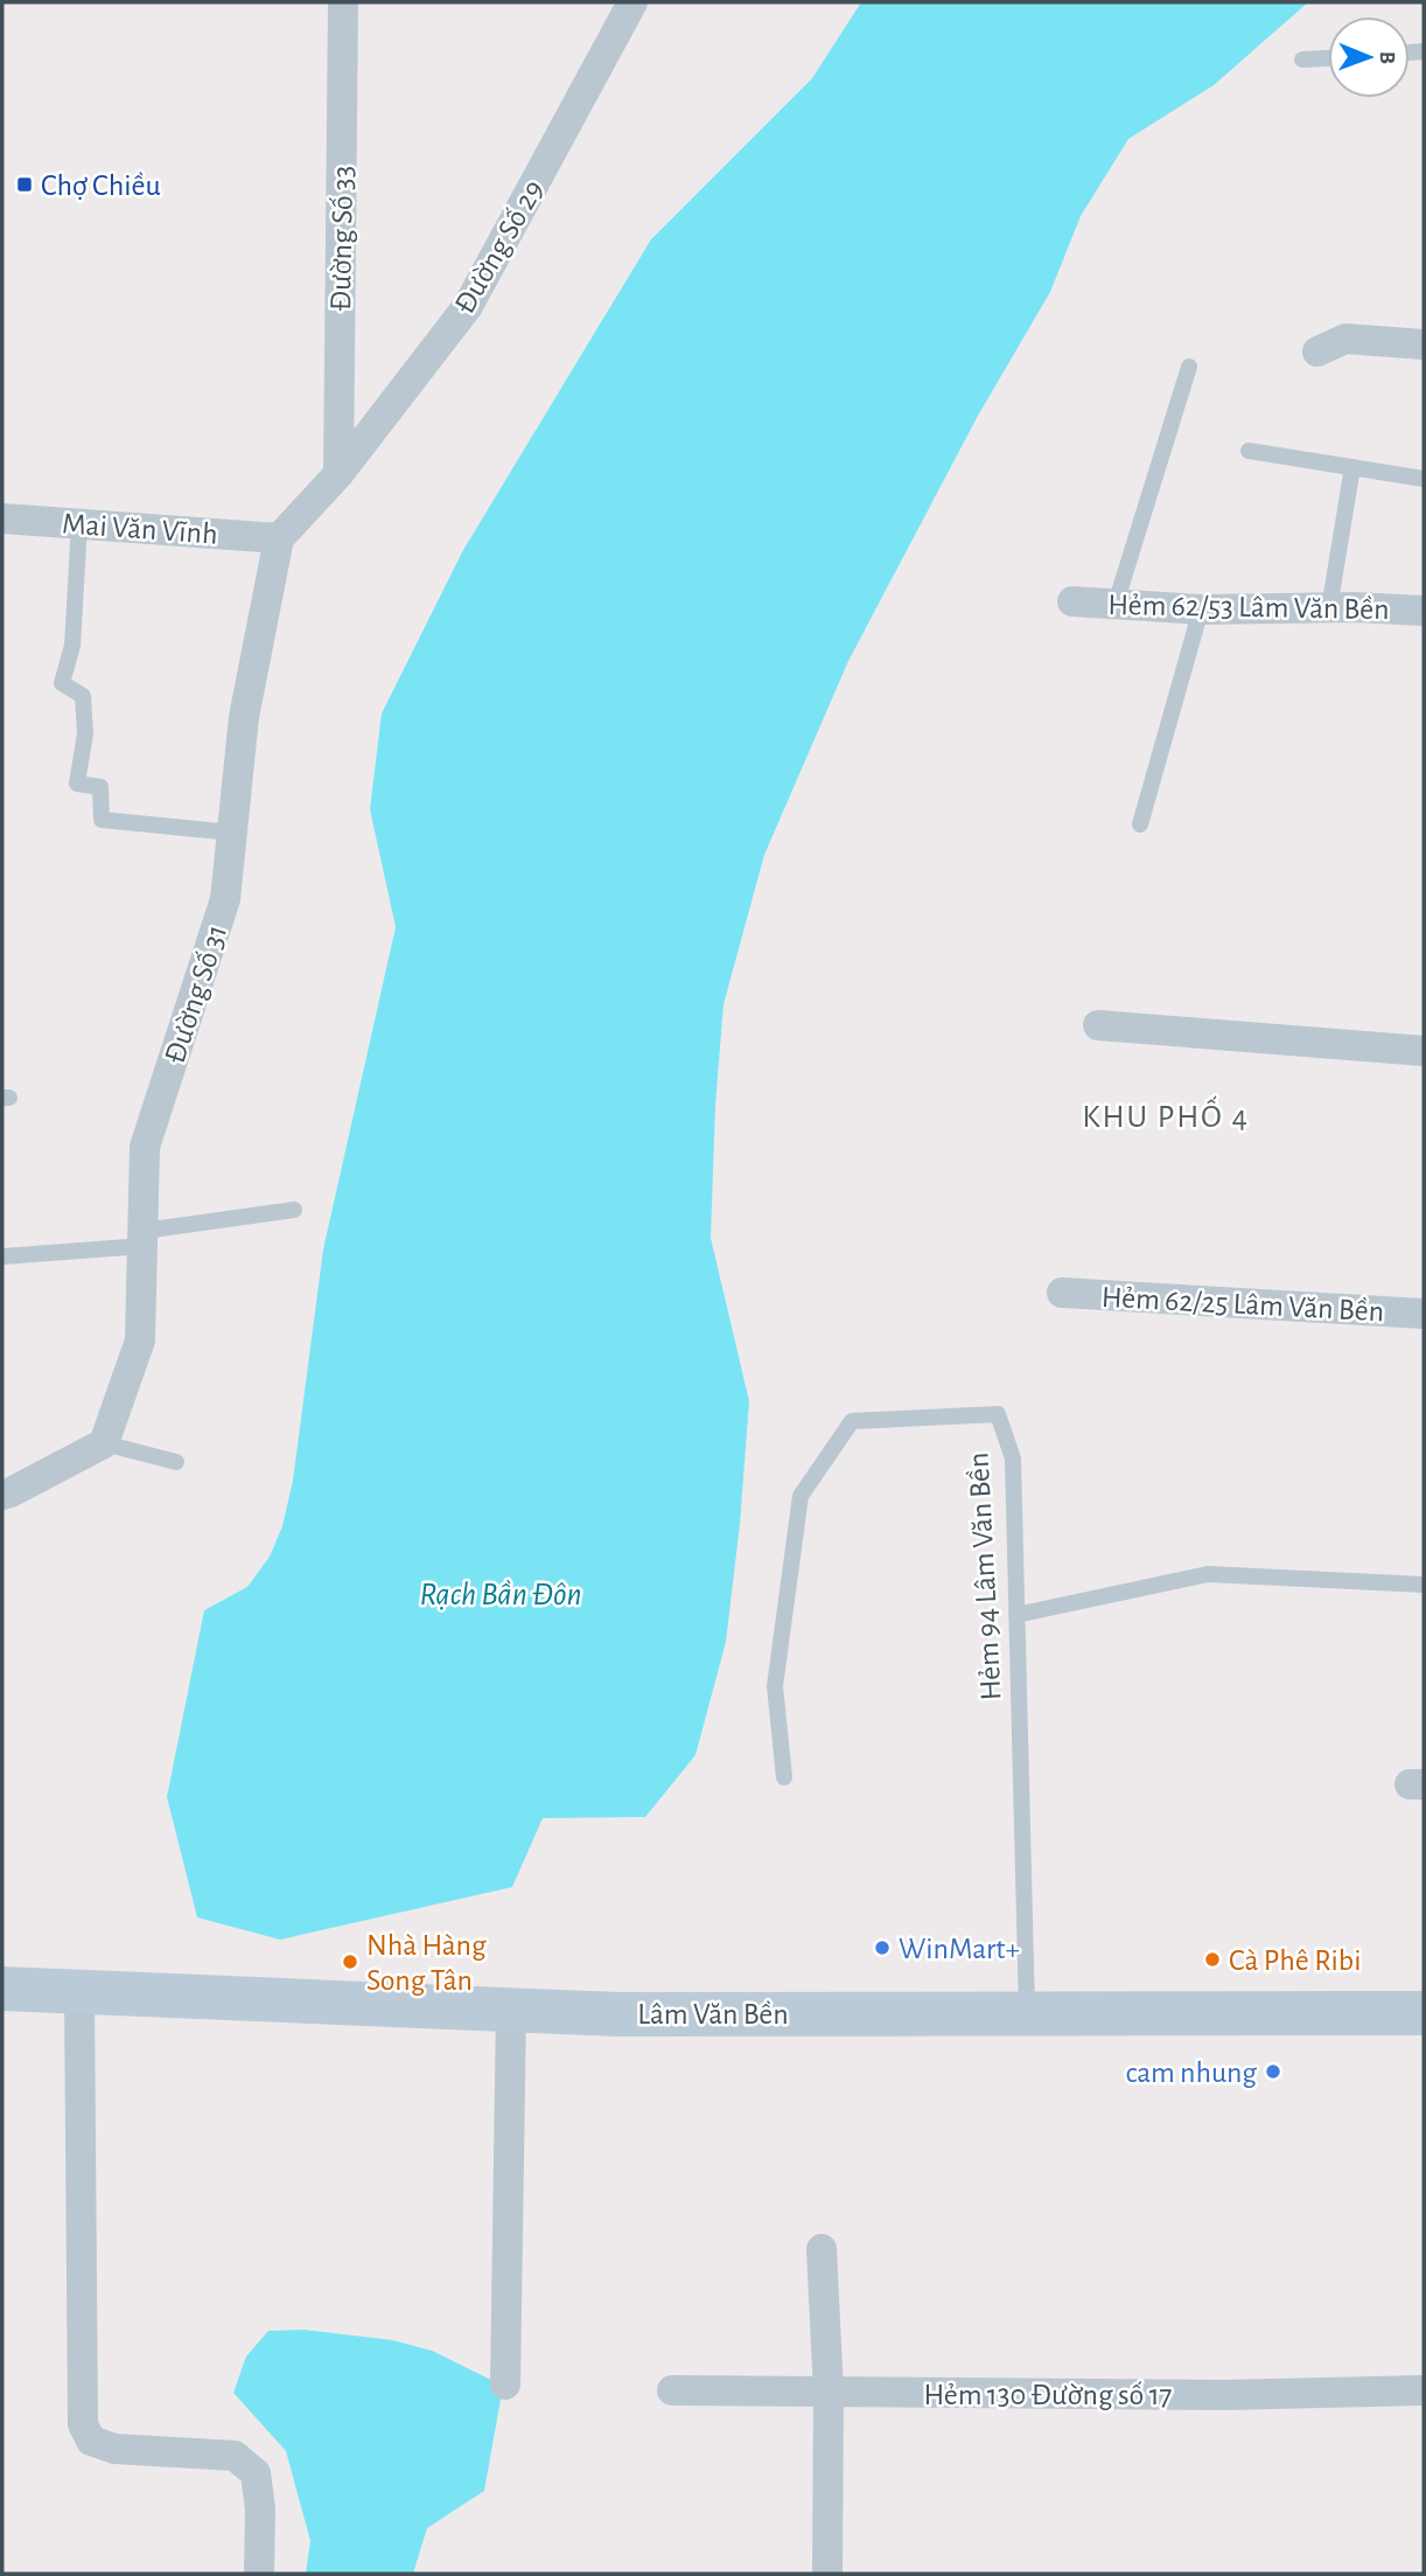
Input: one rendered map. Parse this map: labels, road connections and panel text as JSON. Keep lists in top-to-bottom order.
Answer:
{
  "streets": {
    "street": [
      "Đường Số 33",
      "Đường Số 29",
      "Mai Văn Vĩnh",
      "Hẻm 62/53 Lâm Văn Bền",
      "Đường Số 31",
      "Hẻm 62/25 Lâm Văn Bền",
      "Lâm Văn Bền",
      "Hẻm 130 Đường số 17"
    ],
    "lane": ["Hẻm 94 Lâm Văn Bền"]
  },
  "crossings": [
    ["Đường Số 33", "Đường Số 29"],
    ["Mai Văn Vĩnh", "Đường Số 31"],
    ["Hẻm 94 Lâm Văn Bền", "Lâm Văn Bền"]
  ],
  "districts": ["KHU PHỐ 4"],
  "water": ["Rạch Bần Đôn"],
  "places": {
    "transit": ["Chợ Chiều"],
    "other": [
      "WinMart+",
      "Cà Phê Ribi",
      "Nhà Hàng Song Tân",
      "cam nhung"
    ]
  },
  "north": "right"
}
